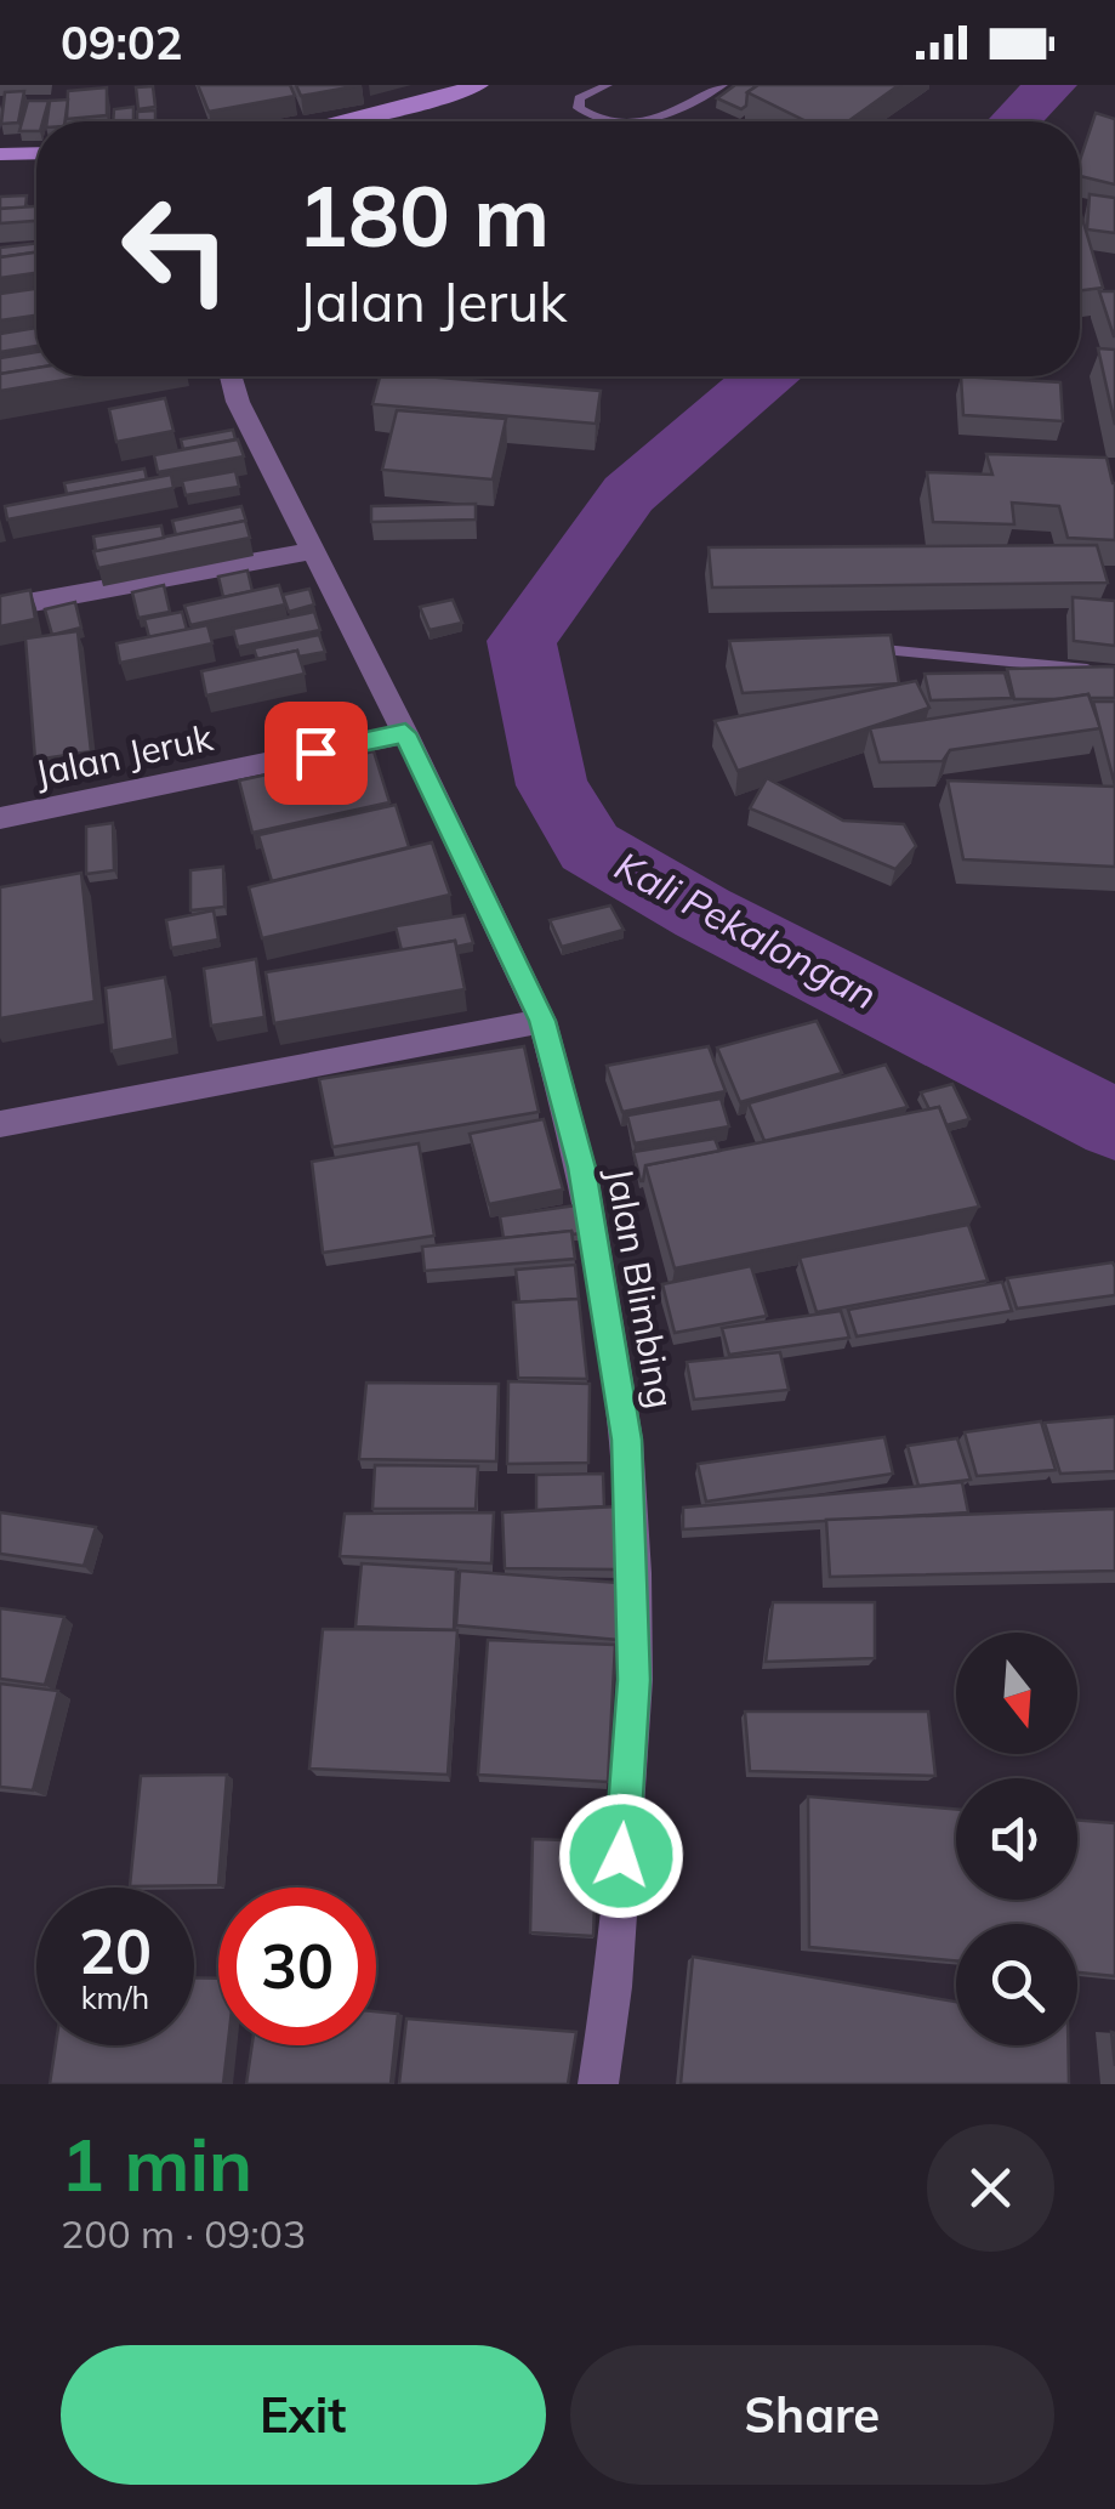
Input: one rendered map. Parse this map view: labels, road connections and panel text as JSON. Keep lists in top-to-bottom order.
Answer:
{
  "streets": {
    "street": ["Jalan Jeruk", "Jalan Blimbing"]
  },
  "crossings": [
    ["Jalan Jeruk", "Jalan Blimbing"]
  ],
  "water": ["Kali Pekalongan"],
  "north": "bottom",
  "page": {
    "status": "09:02",
    "turn": ["180 m", "Jalan Jeruk"],
    "speed": "20 km/h",
    "limit": "30",
    "heading": ["1 min", "200 m · 09:03"],
    "buttons": ["Exit", "Share"]
  }
}
